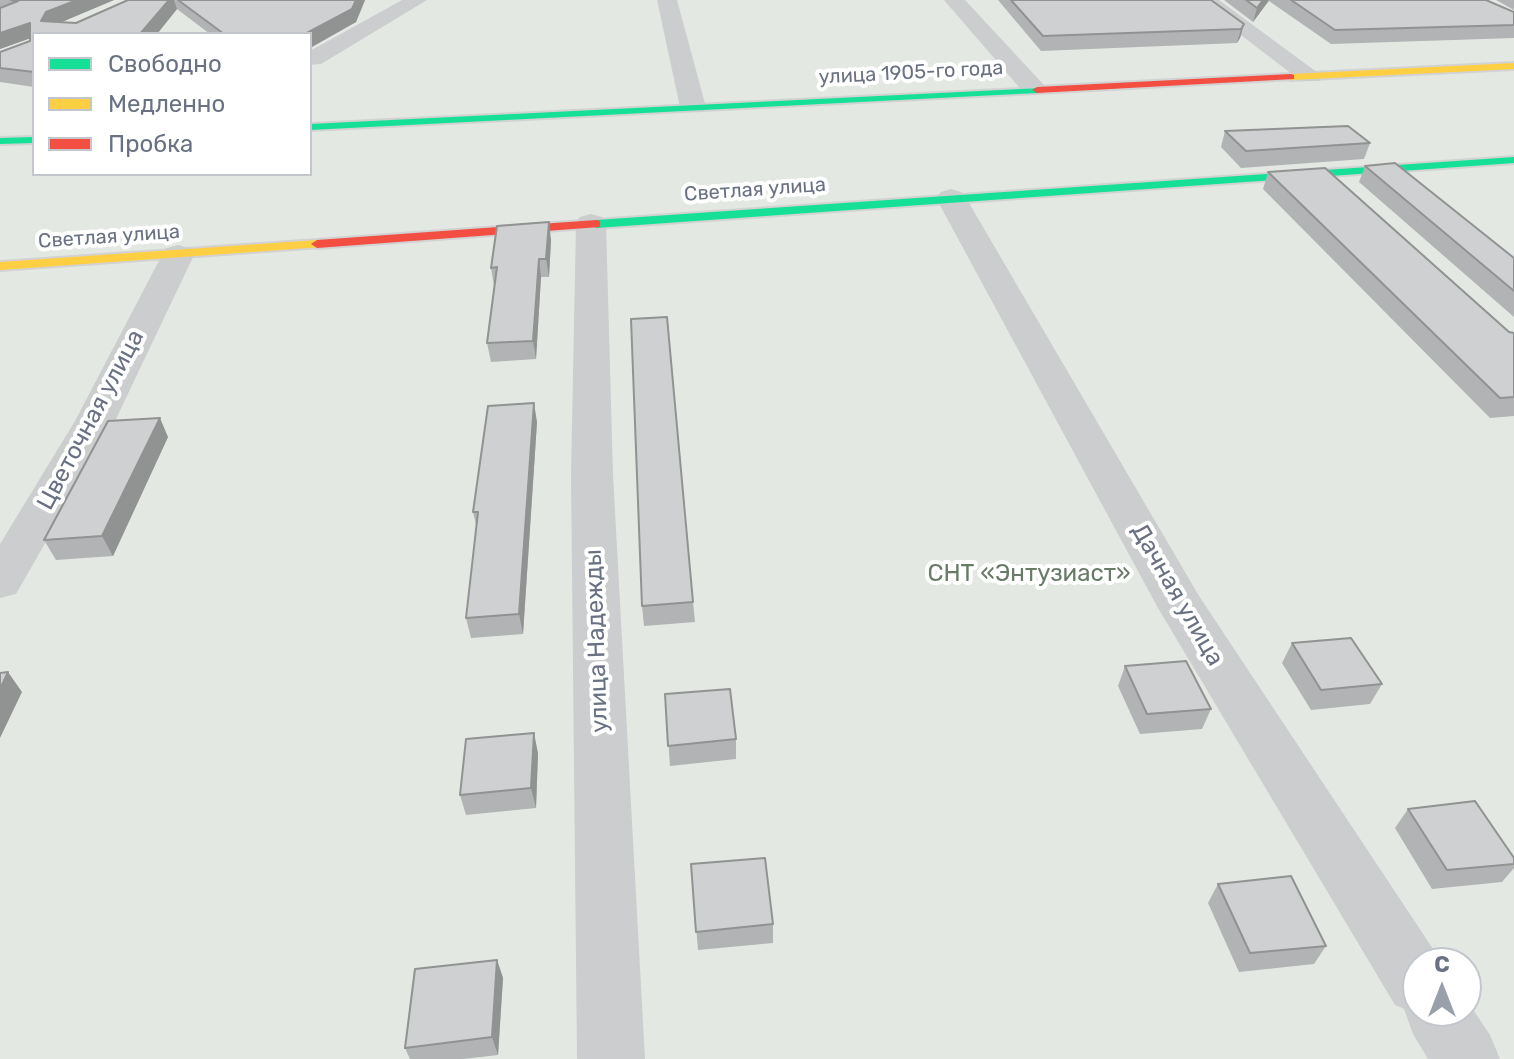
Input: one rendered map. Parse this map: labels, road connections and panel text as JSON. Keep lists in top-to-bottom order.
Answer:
{
  "streets": {
    "street": [
      "улица 1905-го года",
      "Светлая улица",
      "Цветочная улица",
      "Дачная улица",
      "улица Надежды"
    ]
  },
  "crossings": [
    ["Светлая улица", "Цветочная улица"],
    ["Светлая улица", "Дачная улица"],
    ["Светлая улица", "улица Надежды"]
  ],
  "parks": ["СНТ «Энтузиаст»"],
  "legend": ["Свободно", "Медленно", "Пробка"],
  "north": "top"
}
